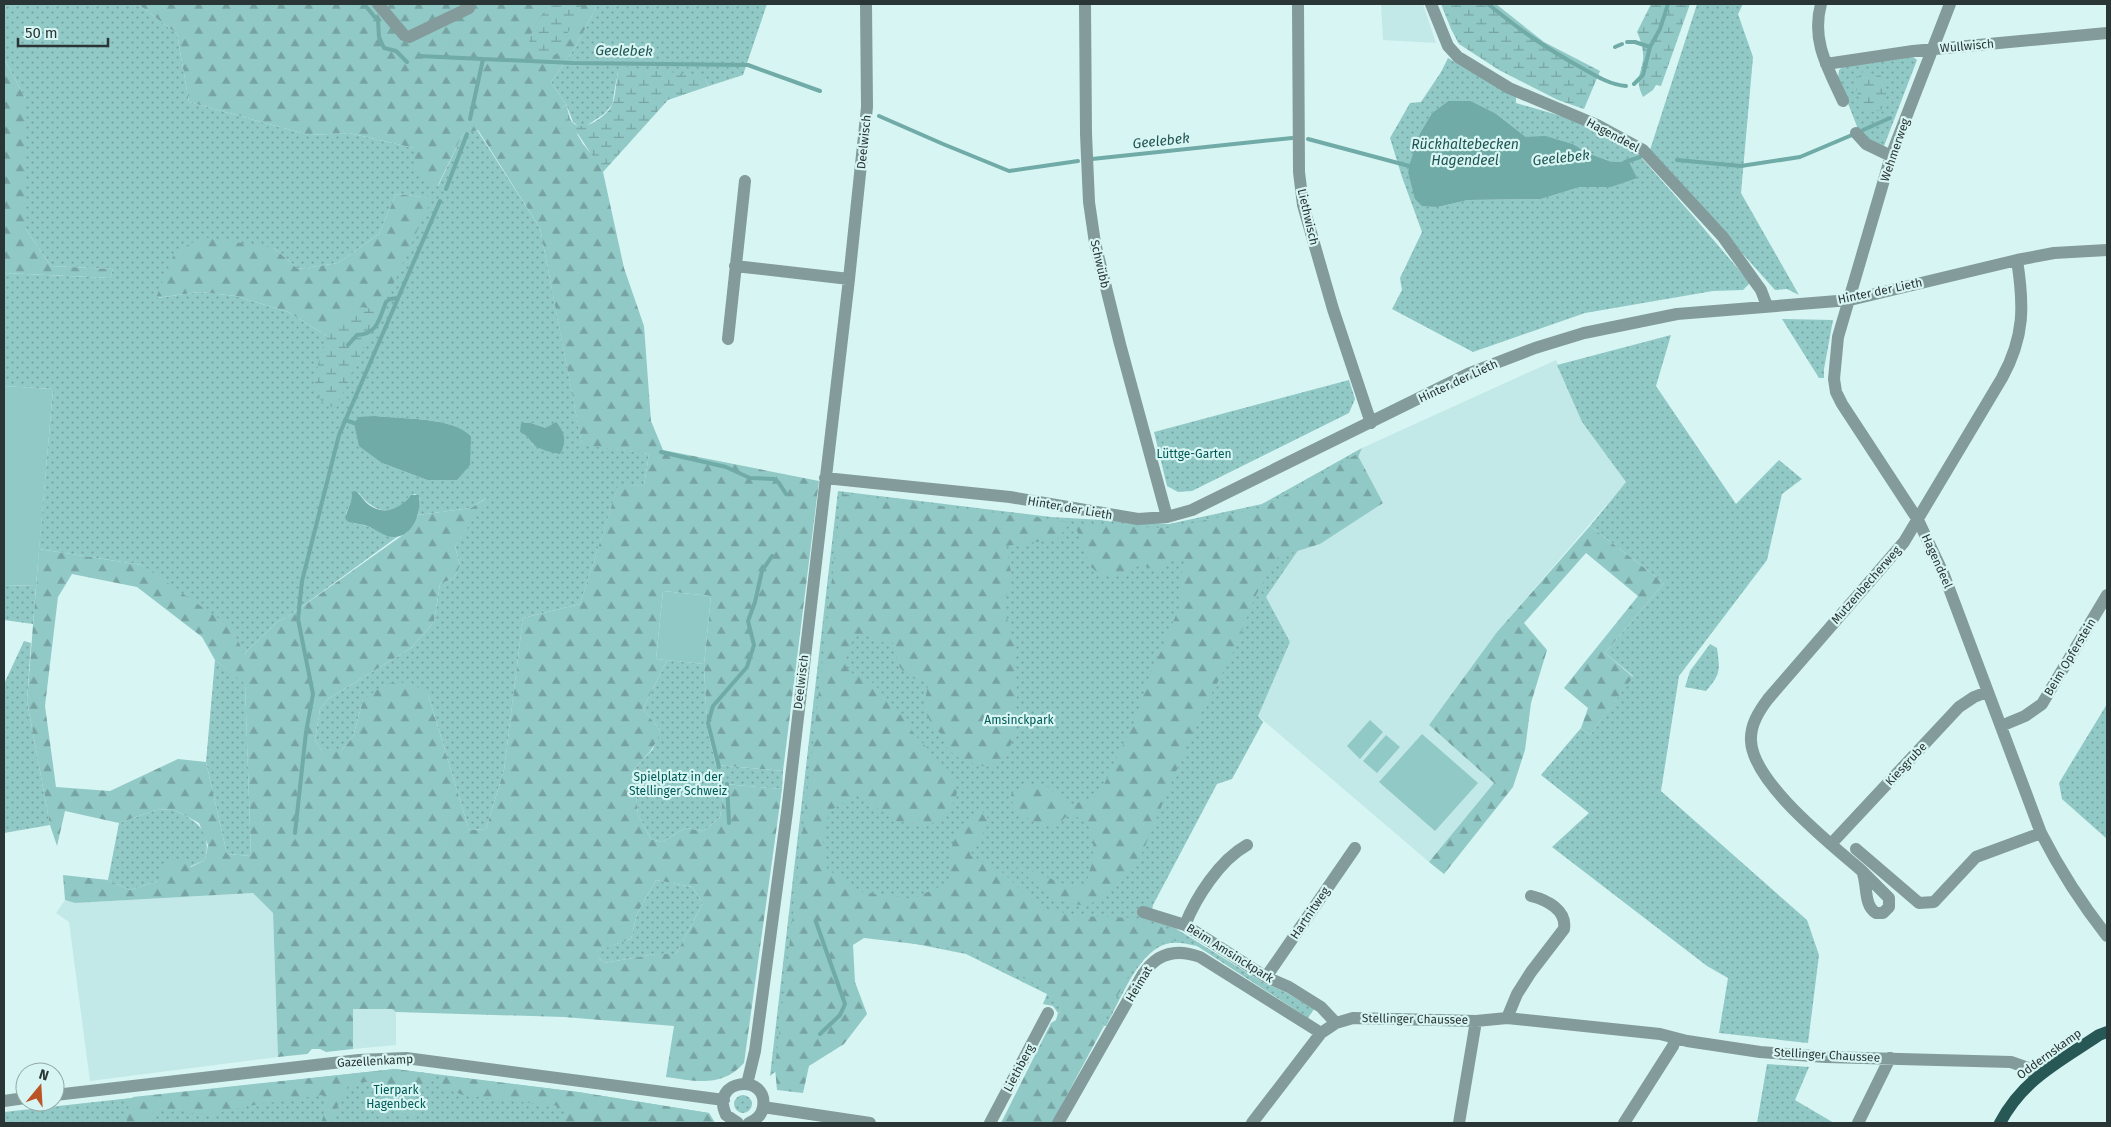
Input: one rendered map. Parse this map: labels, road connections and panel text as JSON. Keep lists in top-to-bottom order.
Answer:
{
  "streets": {
    "main road": ["Oddernskamp"],
    "street": [
      "Wullwisch",
      "Hagendeel",
      "Deelwisch",
      "Wehmerweg",
      "Liethwisch",
      "Schwübb",
      "Hinter der Lieth",
      "Mutzenbecherweg",
      "Beim Opferstein",
      "Kiesgrube",
      "Hartnitweg",
      "Beim Amsinckpark",
      "Heimat",
      "Stellinger Chaussee",
      "Gazellenkamp",
      "Liethberg"
    ]
  },
  "crossings": [
    ["Wullwisch", "Wehmerweg"],
    ["Hagendeel", "Wehmerweg"],
    ["Hagendeel", "Hinter der Lieth"],
    ["Hagendeel", "Mutzenbecherweg"],
    ["Hagendeel", "Beim Opferstein"],
    ["Hagendeel", "Kiesgrube"],
    ["Deelwisch", "Hinter der Lieth"],
    ["Wehmerweg", "Hinter der Lieth"],
    ["Liethwisch", "Hinter der Lieth"],
    ["Schwübb", "Hinter der Lieth"],
    ["Hinter der Lieth", "Mutzenbecherweg"],
    ["Mutzenbecherweg", "Kiesgrube"],
    ["Hartnitweg", "Beim Amsinckpark"],
    ["Beim Amsinckpark", "Stellinger Chaussee"],
    ["Heimat", "Stellinger Chaussee"],
    ["Stellinger Chaussee", "Oddernskamp"]
  ],
  "water": ["Geelebek", "Rückhaltebecken Hagendeel"],
  "parks": [
    "Lüttge-Garten",
    "Amsinckpark",
    "Spielplatz in der Stellinger Schweiz",
    "Tierpark Hagenbeck"
  ],
  "scale_bar": "50 m",
  "north": "top"
}
